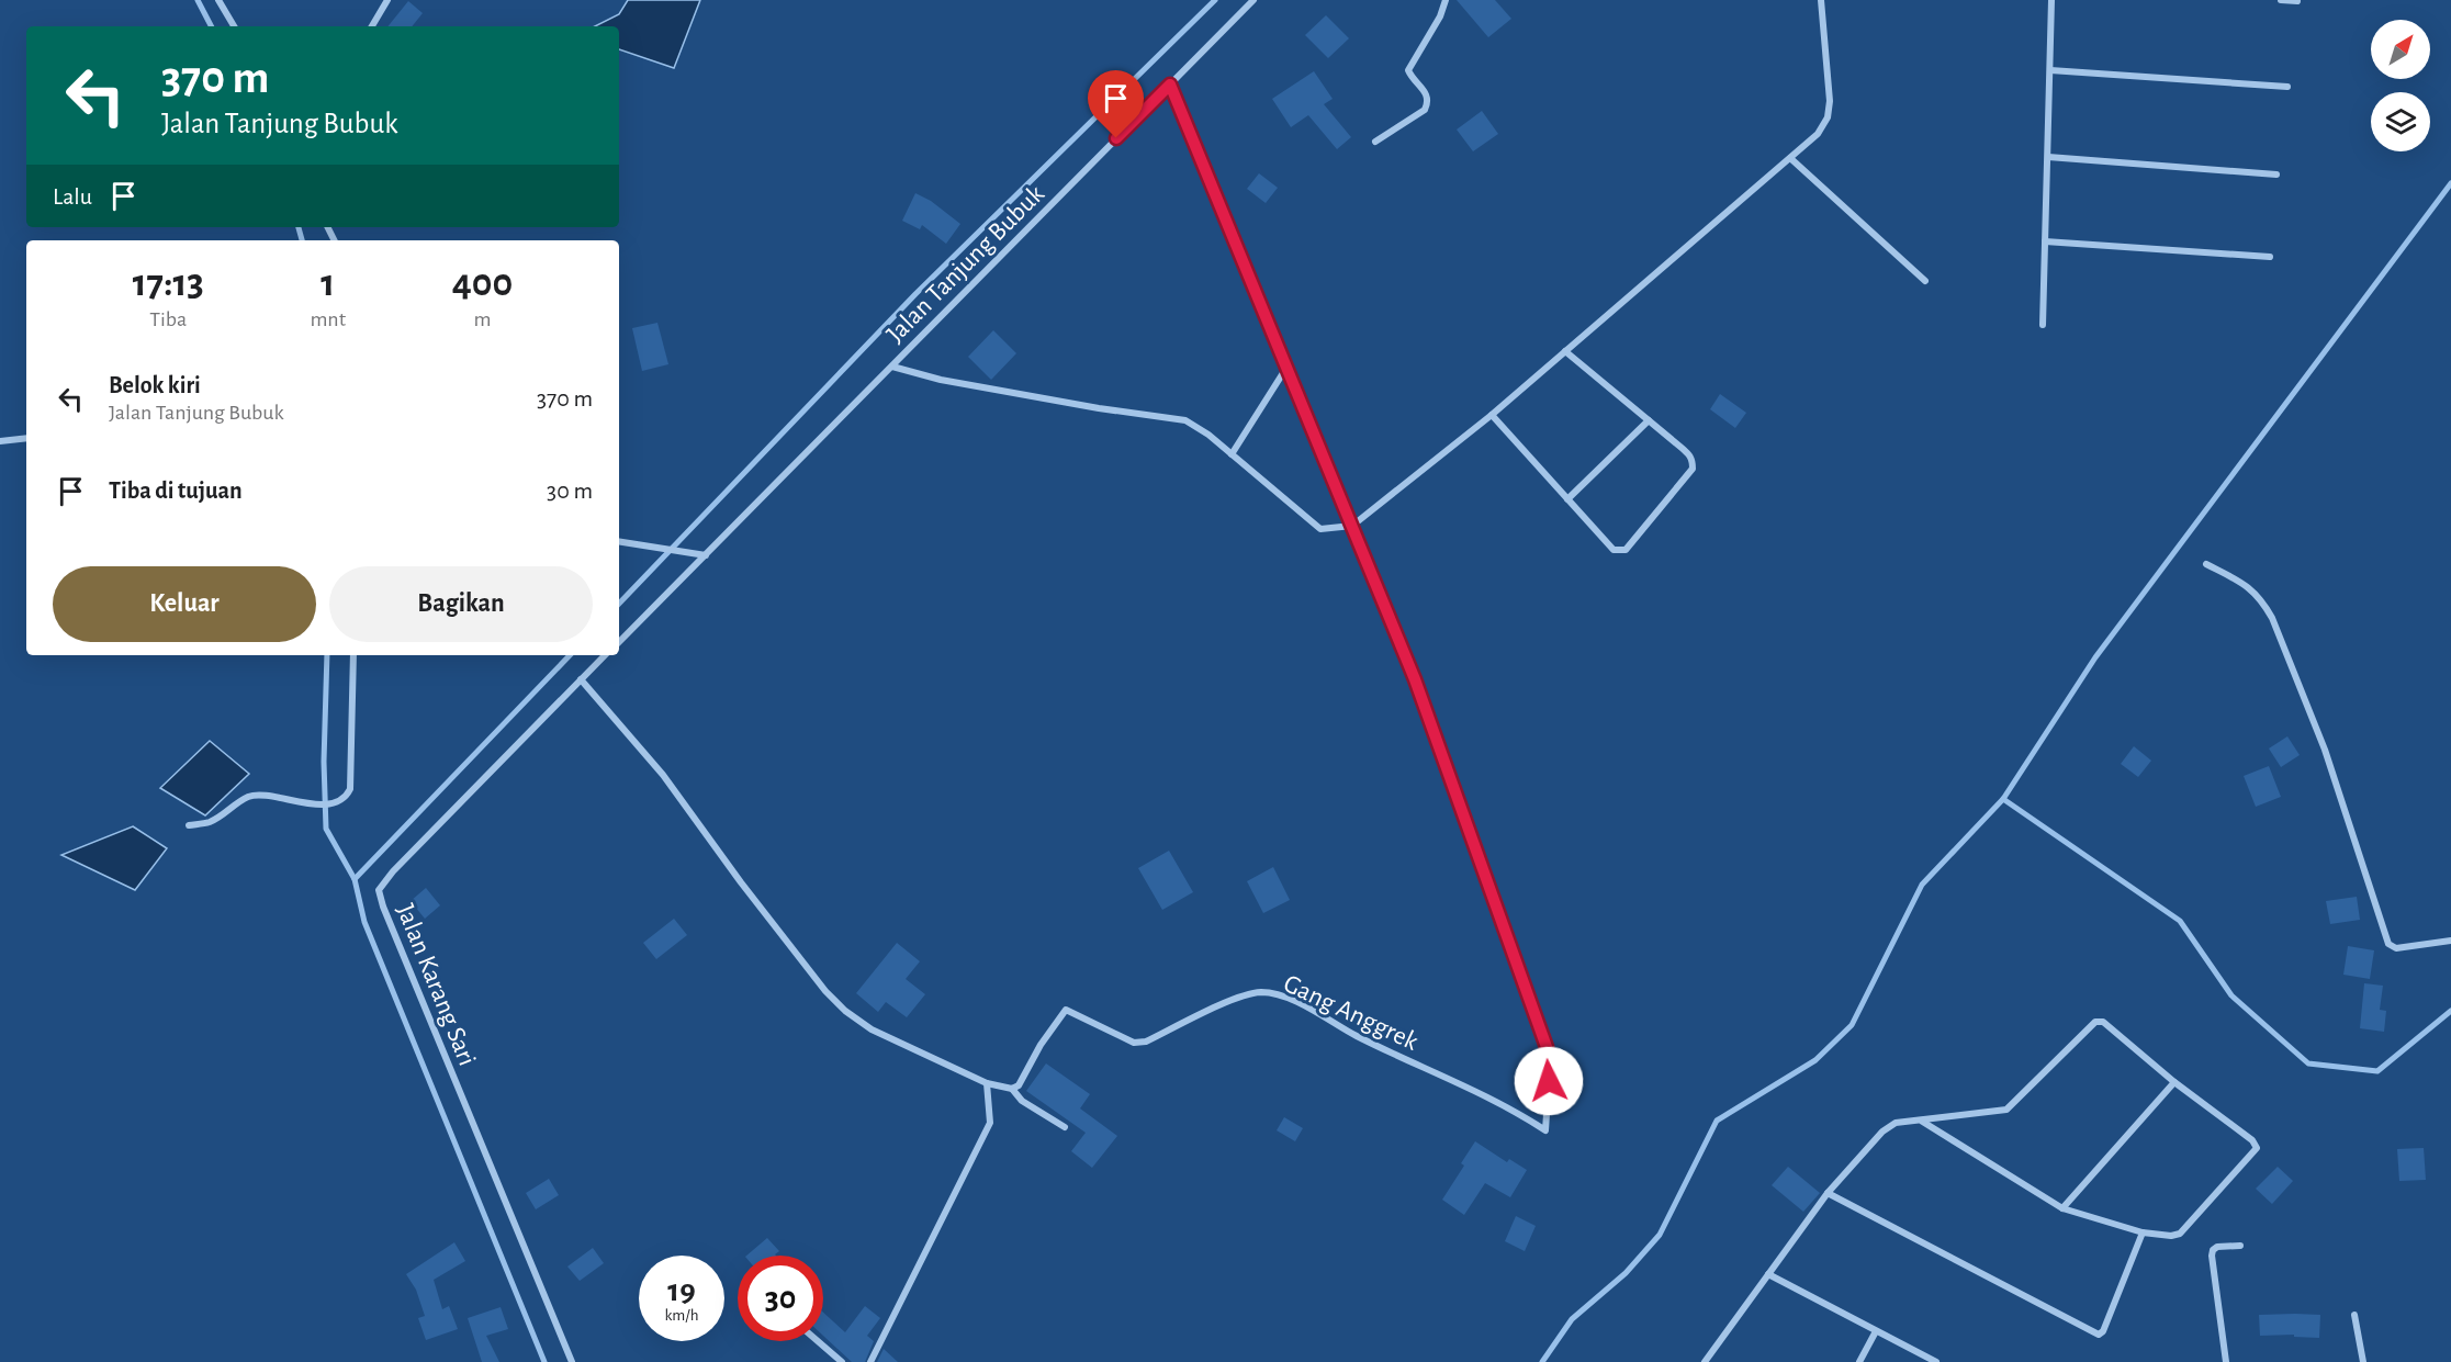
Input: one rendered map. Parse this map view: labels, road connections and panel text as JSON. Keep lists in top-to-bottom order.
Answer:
{
  "streets": {
    "street": ["Jalan Tanjung Bubuk", "Jalan Karang Sari", "Gang Anggrek"]
  },
  "north": "top right",
  "page": {
    "turn": ["370 m", "Jalan Tanjung Bubuk"],
    "then": "Lalu",
    "eta": [
      "17:13",
      "Tiba",
      "1",
      "mnt",
      "400",
      "m"
    ],
    "list": [
      {
        "name": "Belok kiri",
        "note": "Jalan Tanjung Bubuk",
        "value": "370 m"
      },
      {
        "name": "Tiba di tujuan",
        "value": "30 m"
      }
    ],
    "buttons": ["Keluar", "Bagikan"],
    "speed": "19 km/h",
    "limit": "30"
  }
}
